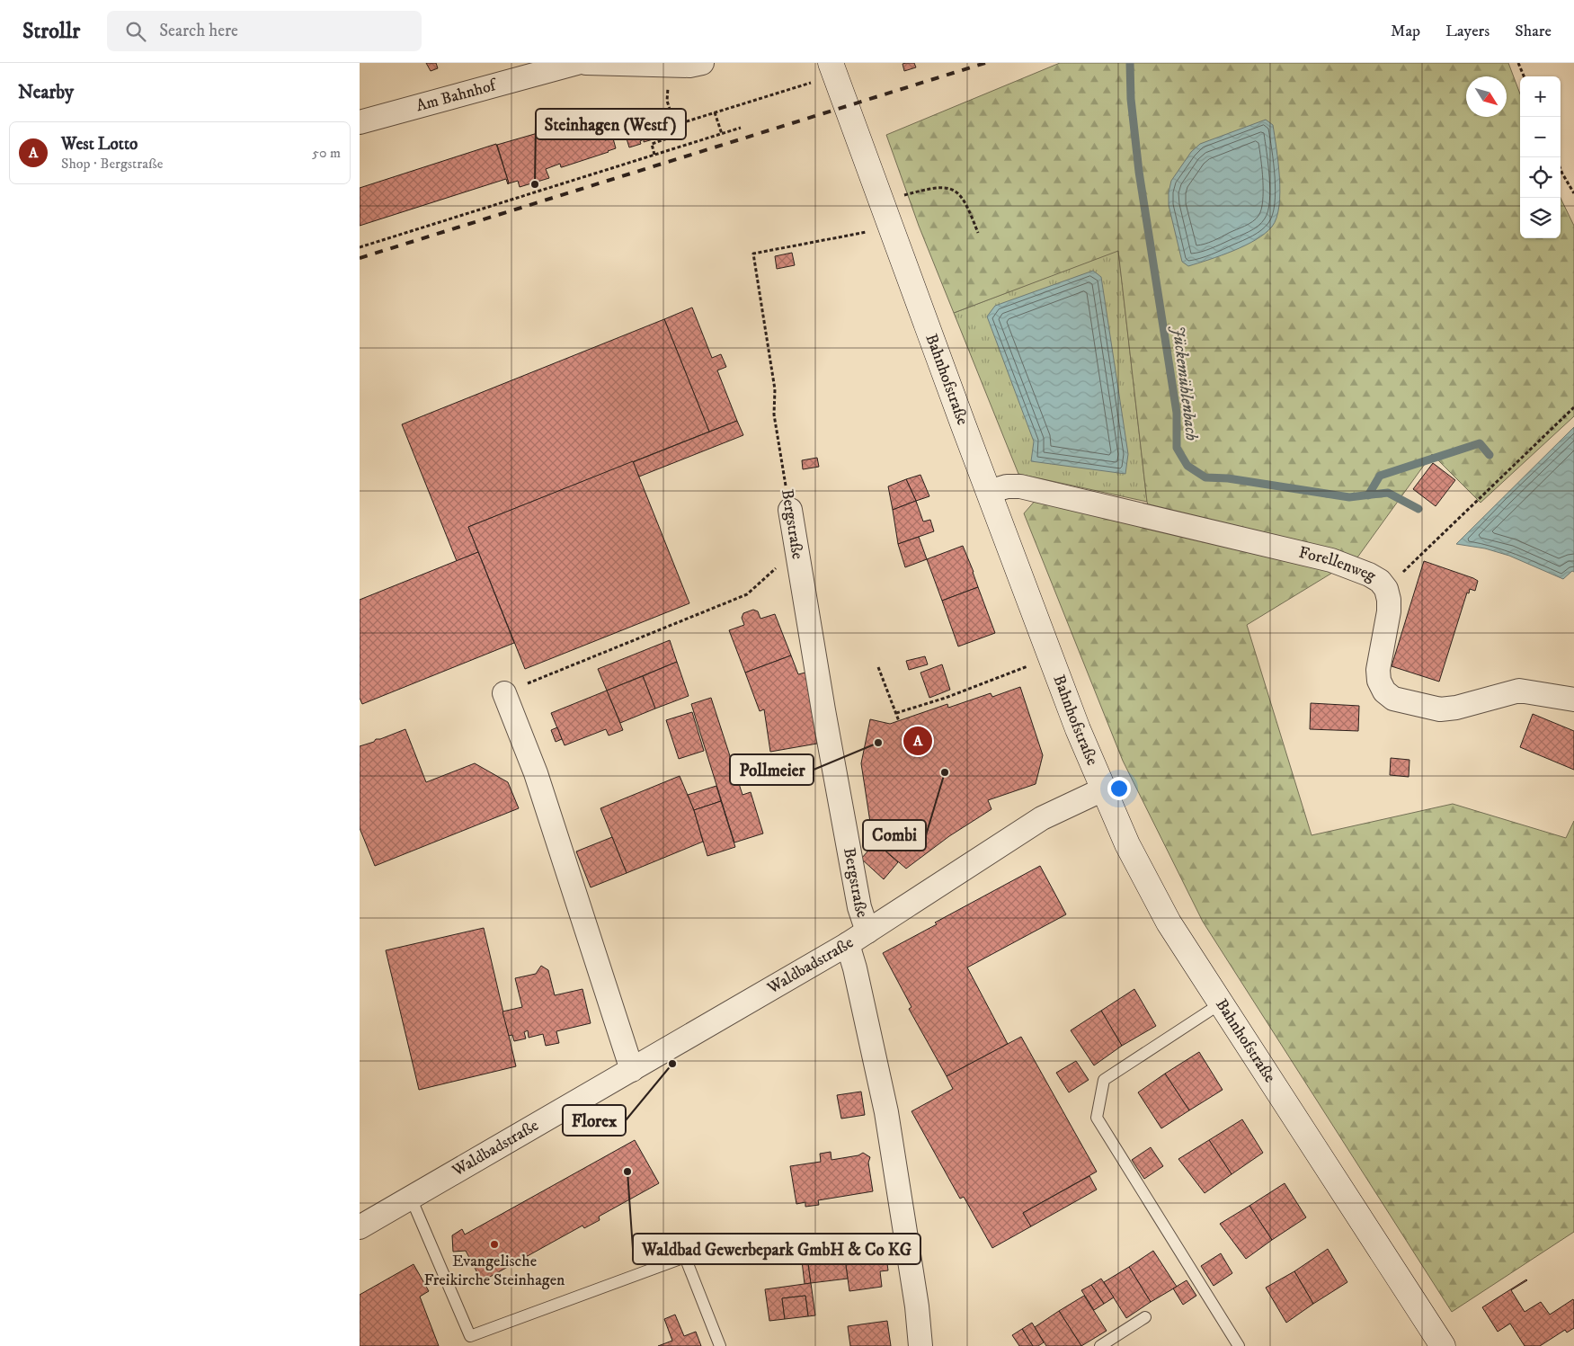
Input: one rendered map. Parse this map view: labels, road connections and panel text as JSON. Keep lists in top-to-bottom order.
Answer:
{
  "streets": {
    "street": [
      "Am Bahnhof",
      "Bahnhofstraße",
      "Bergstraße",
      "Forellenweg",
      "Waldbadstraße"
    ]
  },
  "crossings": [
    ["Bahnhofstraße", "Bergstraße"],
    ["Bahnhofstraße", "Forellenweg"],
    ["Bahnhofstraße", "Waldbadstraße"],
    ["Bergstraße", "Waldbadstraße"]
  ],
  "water": ["Jückemühlenbach"],
  "places": [
    "Steinhagen (Westf)",
    "Pollmeier",
    "Combi",
    "Florex",
    "Waldbad Gewerbepark GmbH & Co KG",
    "Evangelische Freikirche Steinhagen"
  ],
  "north": "bottom right",
  "page": {
    "header": "Strollr",
    "search": "Search here",
    "nav": ["Map", "Layers", "Share"],
    "heading": "Nearby",
    "map_buttons": ["+", "−"],
    "list": [
      {
        "mark": "A",
        "name": "West Lotto",
        "note": "Shop · Bergstraße",
        "value": "50 m"
      }
    ],
    "pins": "A"
  }
}
